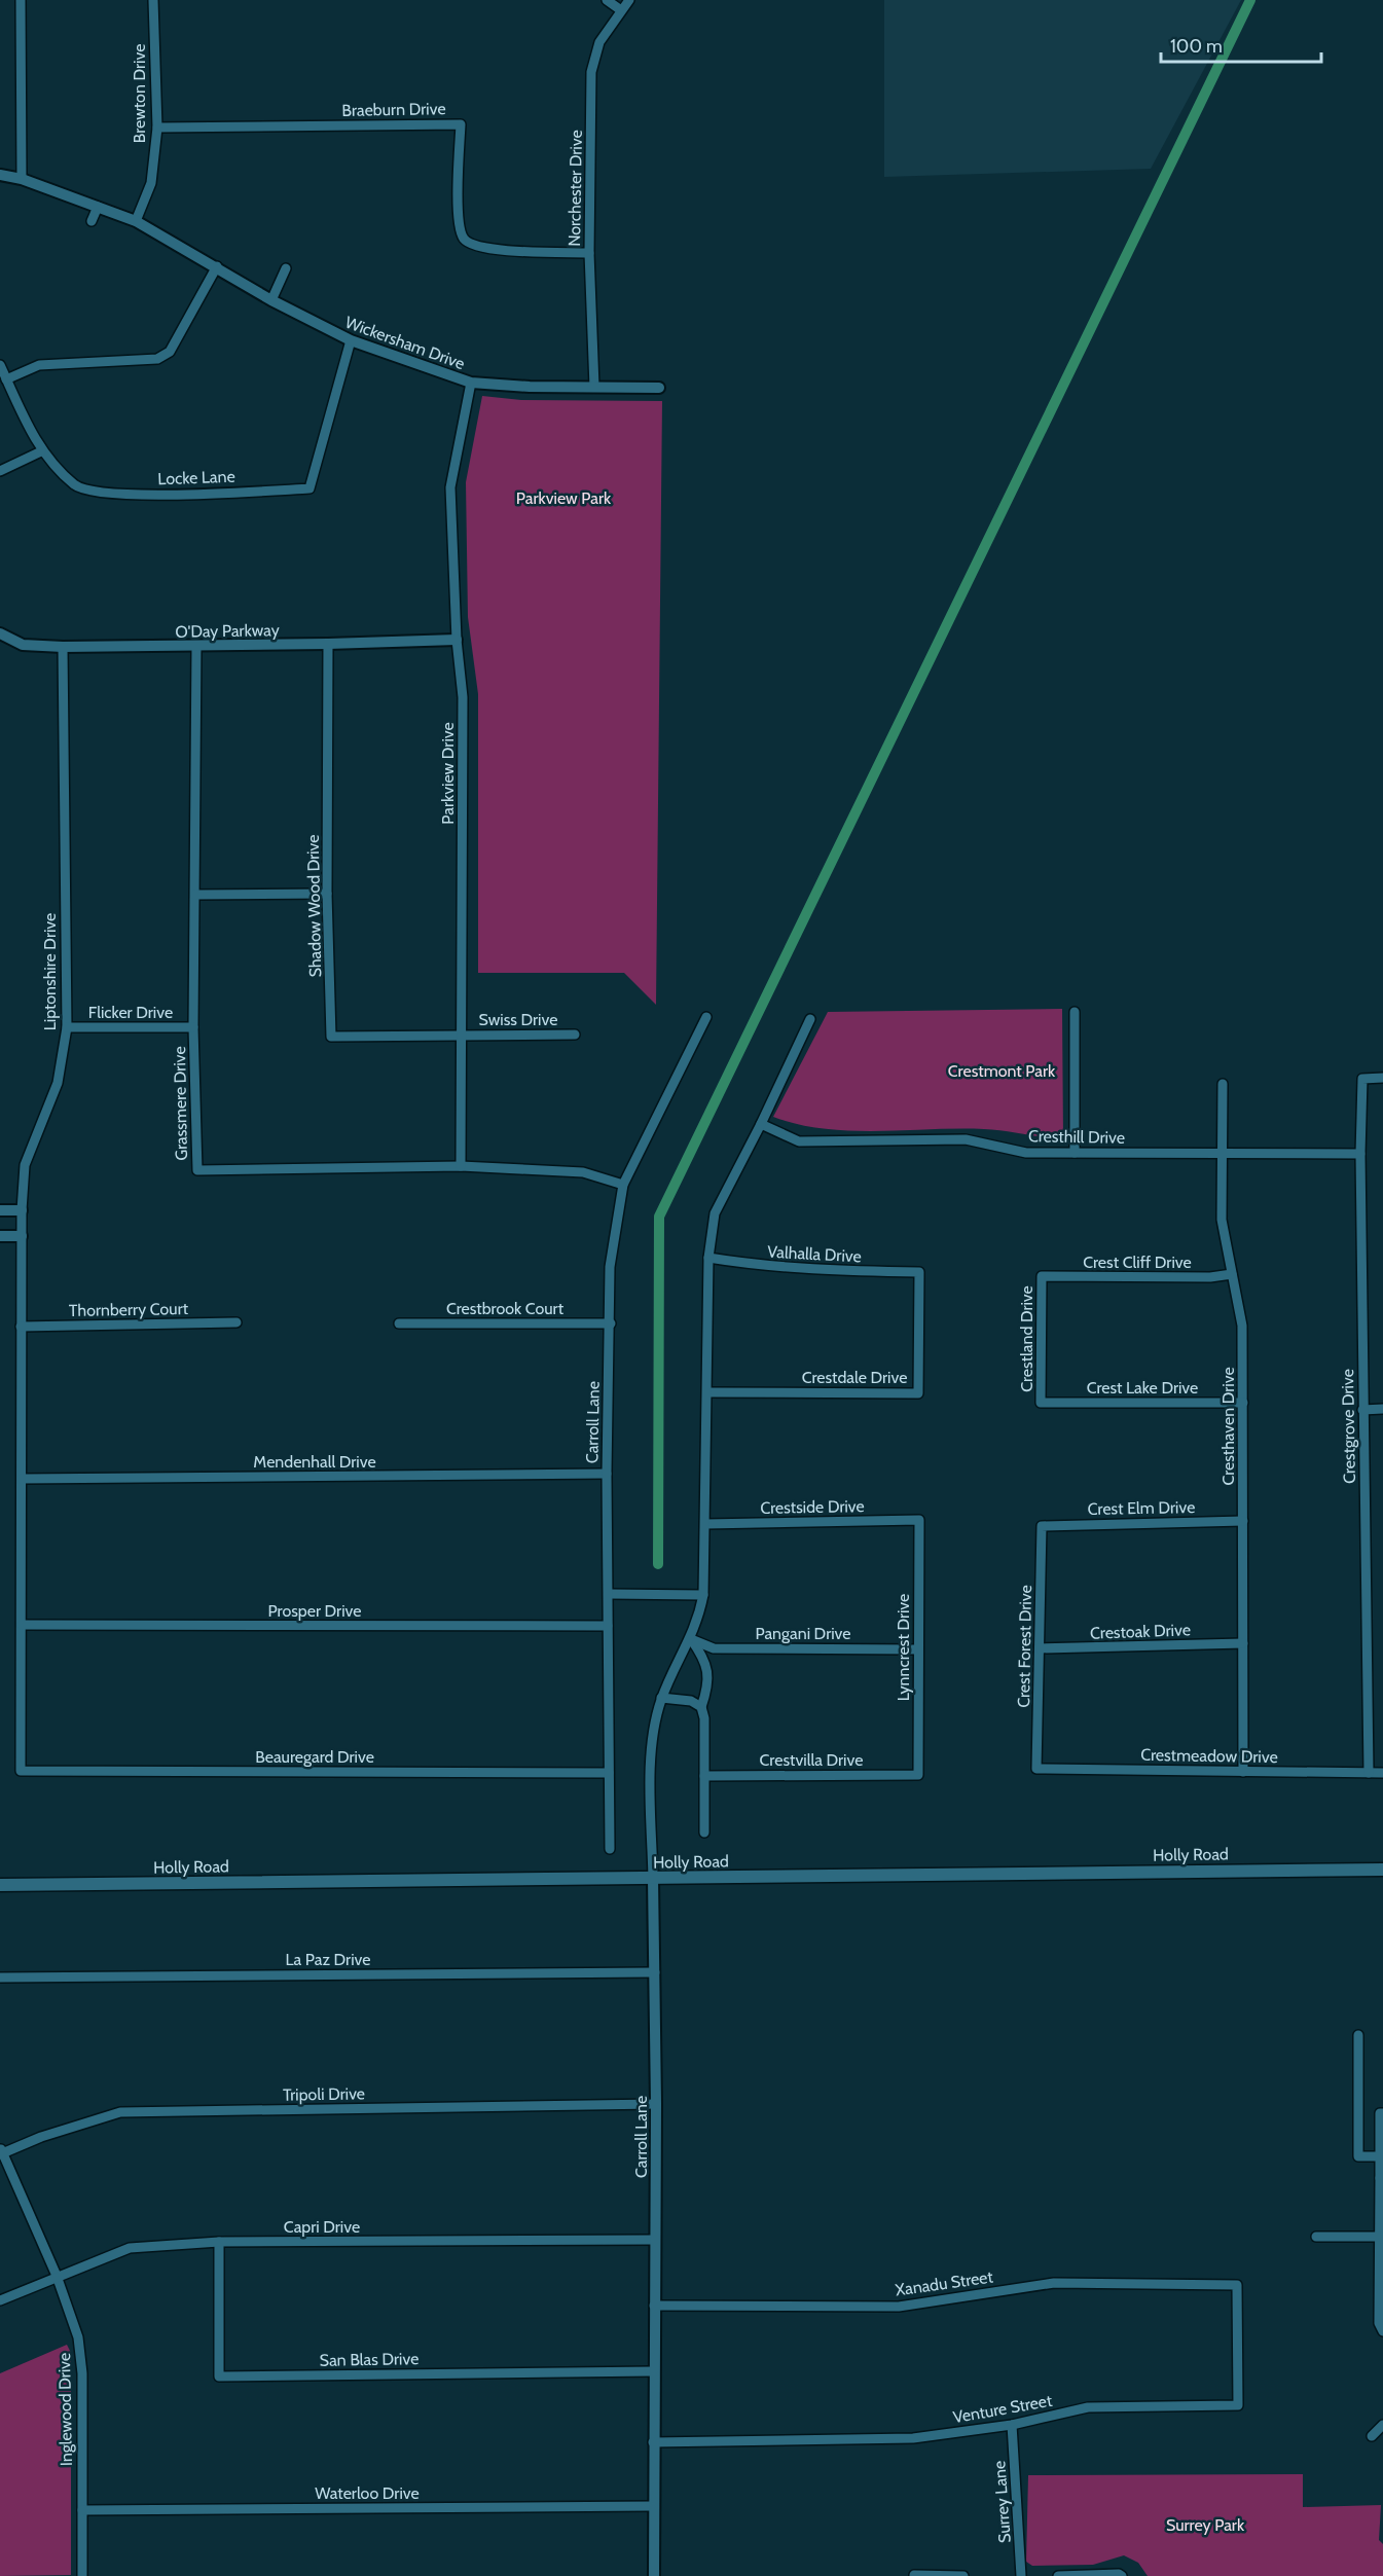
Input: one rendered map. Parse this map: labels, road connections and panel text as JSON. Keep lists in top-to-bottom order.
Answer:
{
  "streets": {
    "main road": ["Holly Road"],
    "street": [
      "Brewton Drive",
      "Braeburn Drive",
      "Norchester Drive",
      "Wickersham Drive",
      "Locke Lane",
      "O'Day Parkway",
      "Parkview Drive",
      "Shadow Wood Drive",
      "Liptonshire Drive",
      "Flicker Drive",
      "Swiss Drive",
      "Grassmere Drive",
      "Cresthill Drive",
      "Valhalla Drive",
      "Crest Cliff Drive",
      "Crestbrook Court",
      "Thornberry Court",
      "Crestland Drive",
      "Crestdale Drive",
      "Crest Lake Drive",
      "Carroll Lane",
      "Cresthaven Drive",
      "Crestgrove Drive",
      "Mendenhall Drive",
      "Crestside Drive",
      "Crest Elm Drive",
      "Prosper Drive",
      "Crestoak Drive",
      "Pangani Drive",
      "Crest Forest Drive",
      "Lynncrest Drive",
      "Crestmeadow Drive",
      "Beauregard Drive",
      "Crestvilla Drive",
      "La Paz Drive",
      "Tripoli Drive",
      "Capri Drive",
      "Xanadu Street",
      "San Blas Drive",
      "Venture Street",
      "Inglewood Drive",
      "Waterloo Drive",
      "Surrey Lane"
    ]
  },
  "crossings": [
    ["Brewton Drive", "Braeburn Drive"],
    ["Brewton Drive", "Wickersham Drive"],
    ["Braeburn Drive", "Norchester Drive"],
    ["Norchester Drive", "Wickersham Drive"],
    ["Wickersham Drive", "Locke Lane"],
    ["Wickersham Drive", "Parkview Drive"],
    ["O'Day Parkway", "Parkview Drive"],
    ["O'Day Parkway", "Shadow Wood Drive"],
    ["O'Day Parkway", "Liptonshire Drive"],
    ["O'Day Parkway", "Grassmere Drive"],
    ["Parkview Drive", "Shadow Wood Drive"],
    ["Parkview Drive", "Swiss Drive"],
    ["Parkview Drive", "Grassmere Drive"],
    ["Shadow Wood Drive", "Swiss Drive"],
    ["Liptonshire Drive", "Flicker Drive"],
    ["Liptonshire Drive", "Thornberry Court"],
    ["Liptonshire Drive", "Mendenhall Drive"],
    ["Liptonshire Drive", "Prosper Drive"],
    ["Liptonshire Drive", "Beauregard Drive"],
    ["Flicker Drive", "Grassmere Drive"],
    ["Grassmere Drive", "Carroll Lane"],
    ["Cresthill Drive", "Carroll Lane"],
    ["Cresthill Drive", "Cresthaven Drive"],
    ["Cresthill Drive", "Crestgrove Drive"],
    ["Valhalla Drive", "Crestdale Drive"],
    ["Valhalla Drive", "Carroll Lane"],
    ["Crest Cliff Drive", "Crestland Drive"],
    ["Crest Cliff Drive", "Cresthaven Drive"],
    ["Crestbrook Court", "Carroll Lane"],
    ["Crestland Drive", "Crest Lake Drive"],
    ["Crestdale Drive", "Carroll Lane"],
    ["Crest Lake Drive", "Cresthaven Drive"],
    ["Carroll Lane", "Mendenhall Drive"],
    ["Carroll Lane", "Crestside Drive"],
    ["Carroll Lane", "Prosper Drive"],
    ["Carroll Lane", "Pangani Drive"],
    ["Carroll Lane", "Beauregard Drive"],
    ["Carroll Lane", "Holly Road"],
    ["Carroll Lane", "La Paz Drive"],
    ["Carroll Lane", "Tripoli Drive"],
    ["Carroll Lane", "Capri Drive"],
    ["Carroll Lane", "Xanadu Street"],
    ["Carroll Lane", "San Blas Drive"],
    ["Carroll Lane", "Venture Street"],
    ["Carroll Lane", "Waterloo Drive"],
    ["Cresthaven Drive", "Crest Elm Drive"],
    ["Cresthaven Drive", "Crestoak Drive"],
    ["Cresthaven Drive", "Crestmeadow Drive"],
    ["Crestgrove Drive", "Crestmeadow Drive"],
    ["Crestside Drive", "Lynncrest Drive"],
    ["Crest Elm Drive", "Crest Forest Drive"],
    ["Crestoak Drive", "Crest Forest Drive"],
    ["Pangani Drive", "Lynncrest Drive"],
    ["Crest Forest Drive", "Crestmeadow Drive"],
    ["Lynncrest Drive", "Crestvilla Drive"],
    ["Tripoli Drive", "Inglewood Drive"],
    ["Capri Drive", "San Blas Drive"],
    ["Capri Drive", "Inglewood Drive"],
    ["Xanadu Street", "Venture Street"],
    ["Venture Street", "Surrey Lane"],
    ["Inglewood Drive", "Waterloo Drive"]
  ],
  "parks": ["Parkview Park", "Crestmont Park", "Surrey Park"],
  "scale_bar": "100 m"
}
